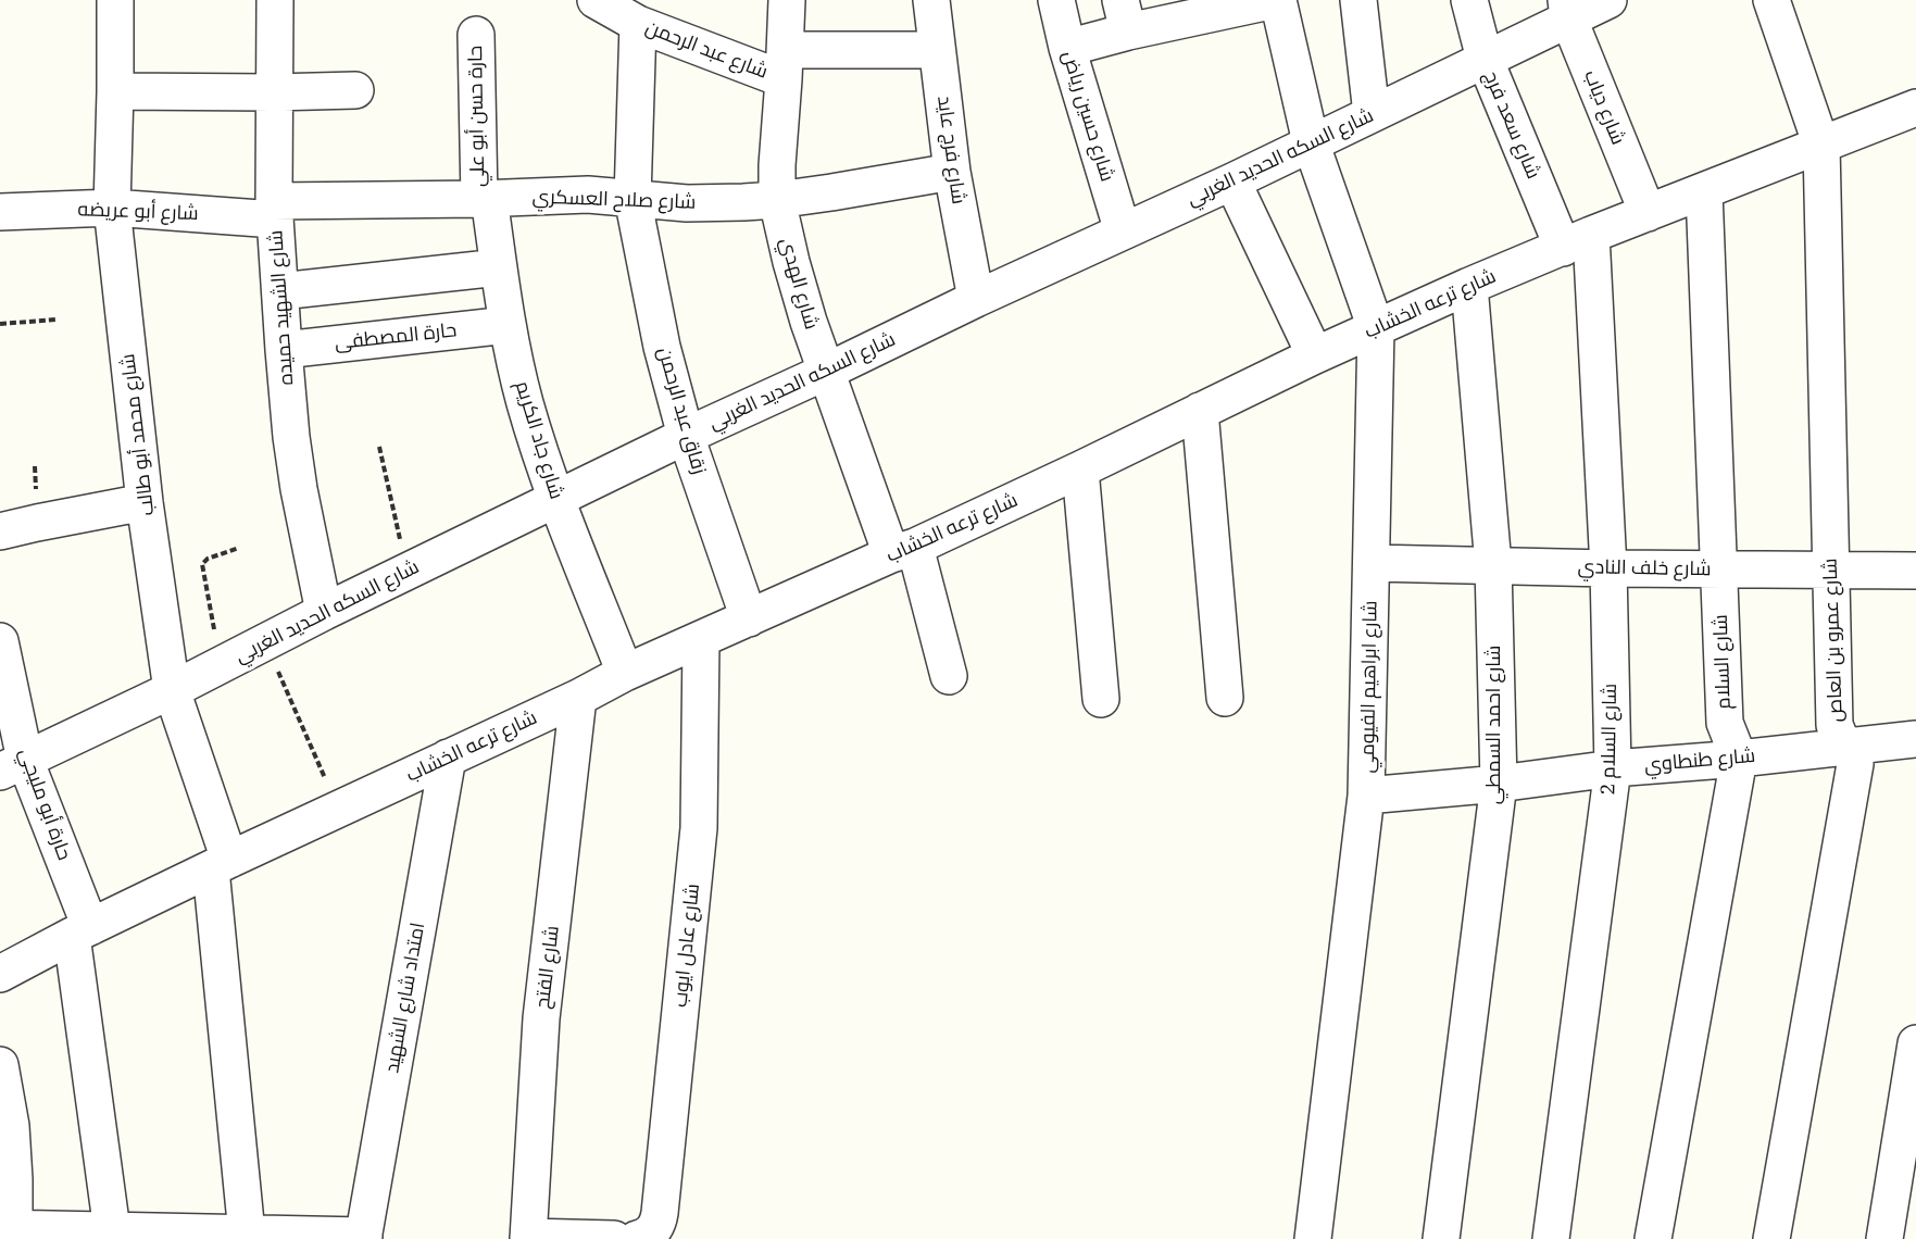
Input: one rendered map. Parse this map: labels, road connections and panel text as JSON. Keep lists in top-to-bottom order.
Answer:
{
  "streets": {
    "street": [
      "شارع عبد الرحمن",
      "شارع دياب",
      "حارة حسن أبو علي",
      "شارع حسين رياض",
      "شارع سعد فرج",
      "شارع فرج عايد",
      "شارع السكه الحديد الغربي",
      "شارع صلاح العسكري",
      "شارع أبو عريضه",
      "شارع الهدي",
      "شارع ترعه الخشاب",
      "شارع الشهيد حميده",
      "حارة المصطفى",
      "زقاق عبد الرحمن",
      "شارع محمد أبو طالب",
      "شارع جاد الكريم",
      "شارع خلف النادي",
      "شارع عمرو بن العاص",
      "شارع السلام",
      "شارع ابراهيم الفيومي",
      "شارع احمد السمطي",
      "شارع السلام 2",
      "شارع طنطاوي",
      "حارة أبو مليجي",
      "شارع عادل ايوب",
      "شارع الفتح",
      "امتداد شارع الشهيد"
    ]
  },
  "crossings": [
    ["شارع عبد الرحمن", "شارع الهدي"],
    ["شارع عبد الرحمن", "زقاق عبد الرحمن"],
    ["شارع دياب", "شارع السكه الحديد الغربي"],
    ["شارع دياب", "شارع ترعه الخشاب"],
    ["حارة حسن أبو علي", "شارع صلاح العسكري"],
    ["حارة حسن أبو علي", "شارع جاد الكريم"],
    ["شارع حسين رياض", "شارع السكه الحديد الغربي"],
    ["شارع سعد فرج", "شارع السكه الحديد الغربي"],
    ["شارع سعد فرج", "شارع ترعه الخشاب"],
    ["شارع سعد فرج", "شارع السلام 2"],
    ["شارع فرج عايد", "شارع السكه الحديد الغربي"],
    ["شارع فرج عايد", "شارع صلاح العسكري"],
    ["شارع السكه الحديد الغربي", "شارع الهدي"],
    ["شارع السكه الحديد الغربي", "شارع الشهيد حميده"],
    ["شارع السكه الحديد الغربي", "زقاق عبد الرحمن"],
    ["شارع السكه الحديد الغربي", "شارع محمد أبو طالب"],
    ["شارع السكه الحديد الغربي", "شارع جاد الكريم"],
    ["شارع السكه الحديد الغربي", "شارع ابراهيم الفيومي"],
    ["شارع السكه الحديد الغربي", "حارة أبو مليجي"],
    ["شارع صلاح العسكري", "شارع أبو عريضه"],
    ["شارع صلاح العسكري", "شارع الهدي"],
    ["شارع صلاح العسكري", "شارع الشهيد حميده"],
    ["شارع صلاح العسكري", "زقاق عبد الرحمن"],
    ["شارع صلاح العسكري", "شارع جاد الكريم"],
    ["شارع أبو عريضه", "شارع الشهيد حميده"],
    ["شارع أبو عريضه", "شارع محمد أبو طالب"],
    ["شارع الهدي", "شارع ترعه الخشاب"],
    ["شارع ترعه الخشاب", "زقاق عبد الرحمن"],
    ["شارع ترعه الخشاب", "شارع محمد أبو طالب"],
    ["شارع ترعه الخشاب", "شارع جاد الكريم"],
    ["شارع ترعه الخشاب", "شارع عمرو بن العاص"],
    ["شارع ترعه الخشاب", "شارع السلام"],
    ["شارع ترعه الخشاب", "شارع ابراهيم الفيومي"],
    ["شارع ترعه الخشاب", "شارع احمد السمطي"],
    ["شارع ترعه الخشاب", "شارع السلام 2"],
    ["شارع ترعه الخشاب", "حارة أبو مليجي"],
    ["شارع ترعه الخشاب", "شارع عادل ايوب"],
    ["شارع ترعه الخشاب", "شارع الفتح"],
    ["شارع ترعه الخشاب", "امتداد شارع الشهيد"],
    ["شارع الشهيد حميده", "حارة المصطفى"],
    ["حارة المصطفى", "شارع جاد الكريم"],
    ["شارع خلف النادي", "شارع عمرو بن العاص"],
    ["شارع خلف النادي", "شارع السلام"],
    ["شارع خلف النادي", "شارع ابراهيم الفيومي"],
    ["شارع خلف النادي", "شارع احمد السمطي"],
    ["شارع خلف النادي", "شارع السلام 2"],
    ["شارع عمرو بن العاص", "شارع طنطاوي"],
    ["شارع السلام", "شارع طنطاوي"],
    ["شارع ابراهيم الفيومي", "شارع طنطاوي"],
    ["شارع احمد السمطي", "شارع طنطاوي"],
    ["شارع السلام 2", "شارع طنطاوي"]
  ]
}
